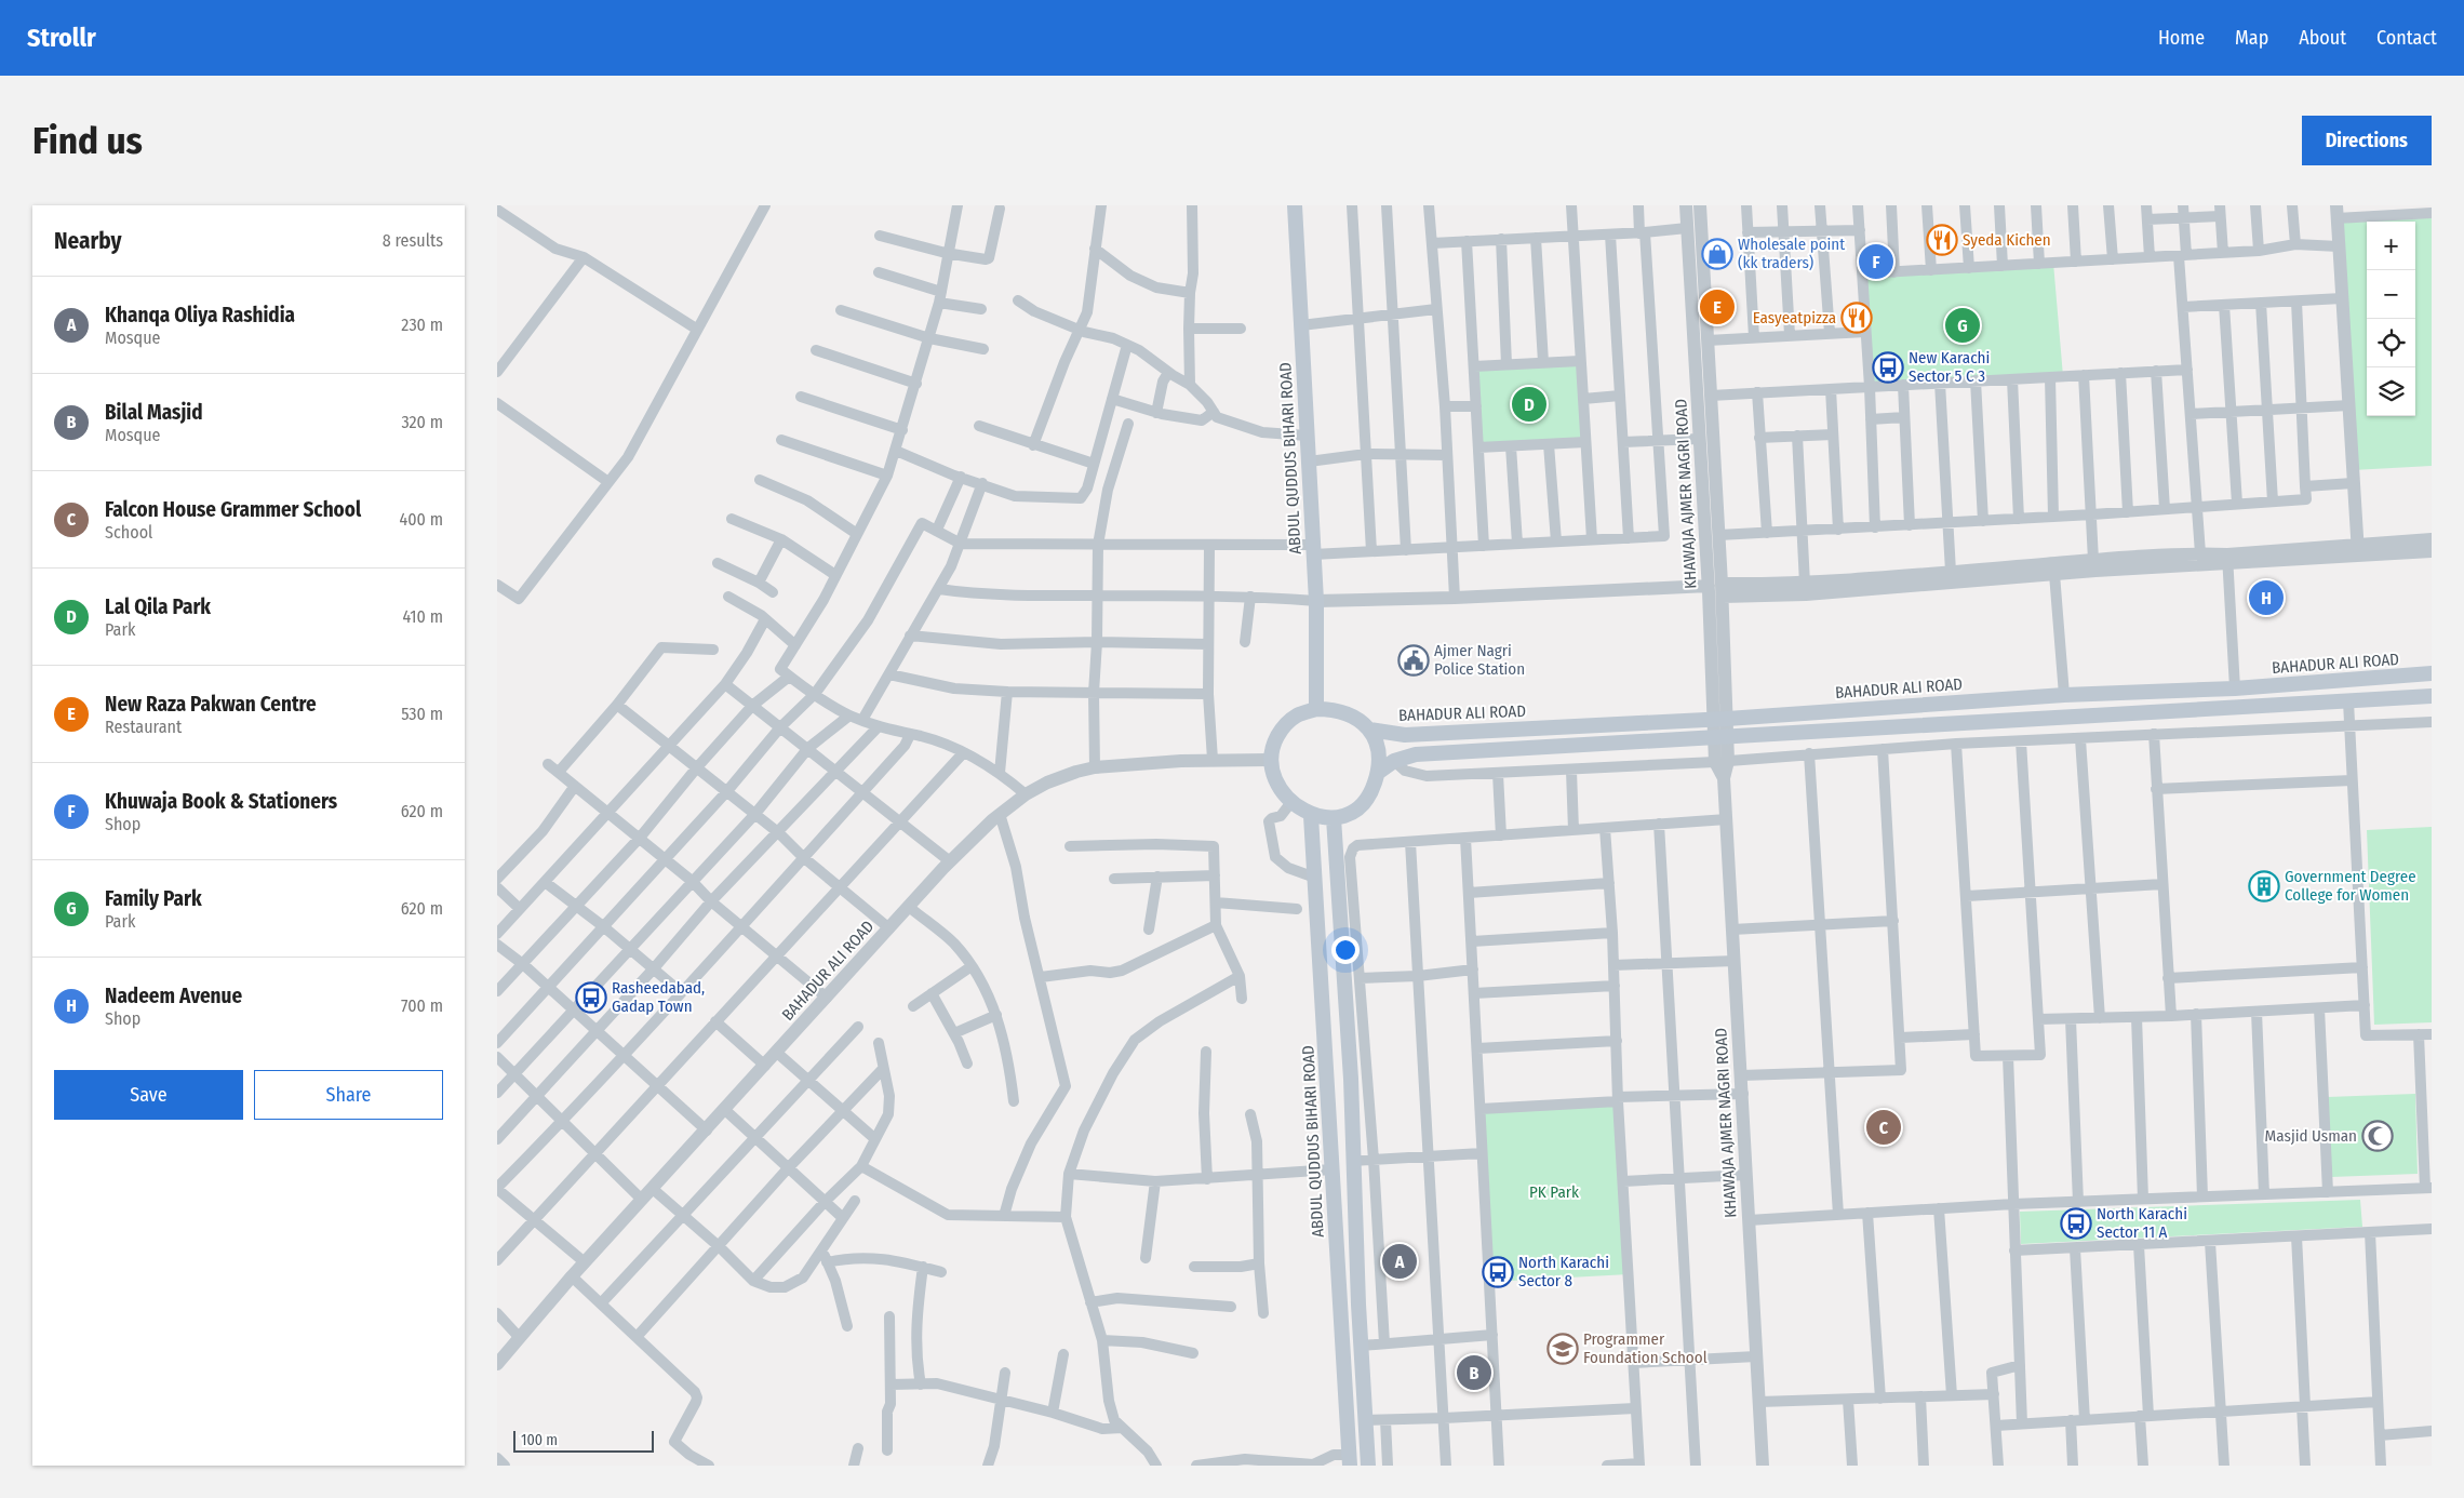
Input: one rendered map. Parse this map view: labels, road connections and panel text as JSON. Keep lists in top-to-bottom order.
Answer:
{
  "streets": {
    "main road": ["ABDUL QUDDUS BIHARI ROAD", "BAHADUR ALI ROAD"],
    "street": ["KHAWAJA AJMER NAGRI ROAD"]
  },
  "crossings": [
    ["ABDUL QUDDUS BIHARI ROAD", "BAHADUR ALI ROAD"],
    ["KHAWAJA AJMER NAGRI ROAD", "BAHADUR ALI ROAD"]
  ],
  "parks": ["PK Park"],
  "places": {
    "restaurant": ["Syeda Kichen", "Easyeatpizza"],
    "shop": ["Wholesale point (kk traders)"],
    "bus stop": [
      "New Karachi Sector 5 C 3",
      "Rasheedabad, Gadap Town",
      "North Karachi Sector 11 A",
      "North Karachi Sector 8"
    ],
    "public building": ["Ajmer Nagri Police Station"],
    "building": ["Government Degree College for Women"],
    "mosque": ["Masjid Usman"],
    "school or university": ["Programmer Foundation School"]
  },
  "scale_bar": "100 m",
  "page": {
    "header": "Strollr",
    "nav": [
      "Home",
      "Map",
      "About",
      "Contact"
    ],
    "buttons": [
      "Directions",
      ["Save", "Share"]
    ],
    "title": "Find us",
    "heading": ["Nearby", "8 results"],
    "map_buttons": ["+", "−"],
    "pins": [
      "F",
      "E",
      "G",
      "D",
      "H",
      "C",
      "A",
      "B"
    ],
    "list": [
      {
        "mark": "A",
        "name": "Khanqa Oliya Rashidia",
        "note": "Mosque",
        "value": "230 m"
      },
      {
        "mark": "B",
        "name": "Bilal Masjid",
        "note": "Mosque",
        "value": "320 m"
      },
      {
        "mark": "C",
        "name": "Falcon House Grammer School",
        "note": "School",
        "value": "400 m"
      },
      {
        "mark": "D",
        "name": "Lal Qila Park",
        "note": "Park",
        "value": "410 m"
      },
      {
        "mark": "E",
        "name": "New Raza Pakwan Centre",
        "note": "Restaurant",
        "value": "530 m"
      },
      {
        "mark": "F",
        "name": "Khuwaja Book & Stationers",
        "note": "Shop",
        "value": "620 m"
      },
      {
        "mark": "G",
        "name": "Family Park",
        "note": "Park",
        "value": "620 m"
      },
      {
        "mark": "H",
        "name": "Nadeem Avenue",
        "note": "Shop",
        "value": "700 m"
      }
    ],
    "scale": "100 m"
  }
}
